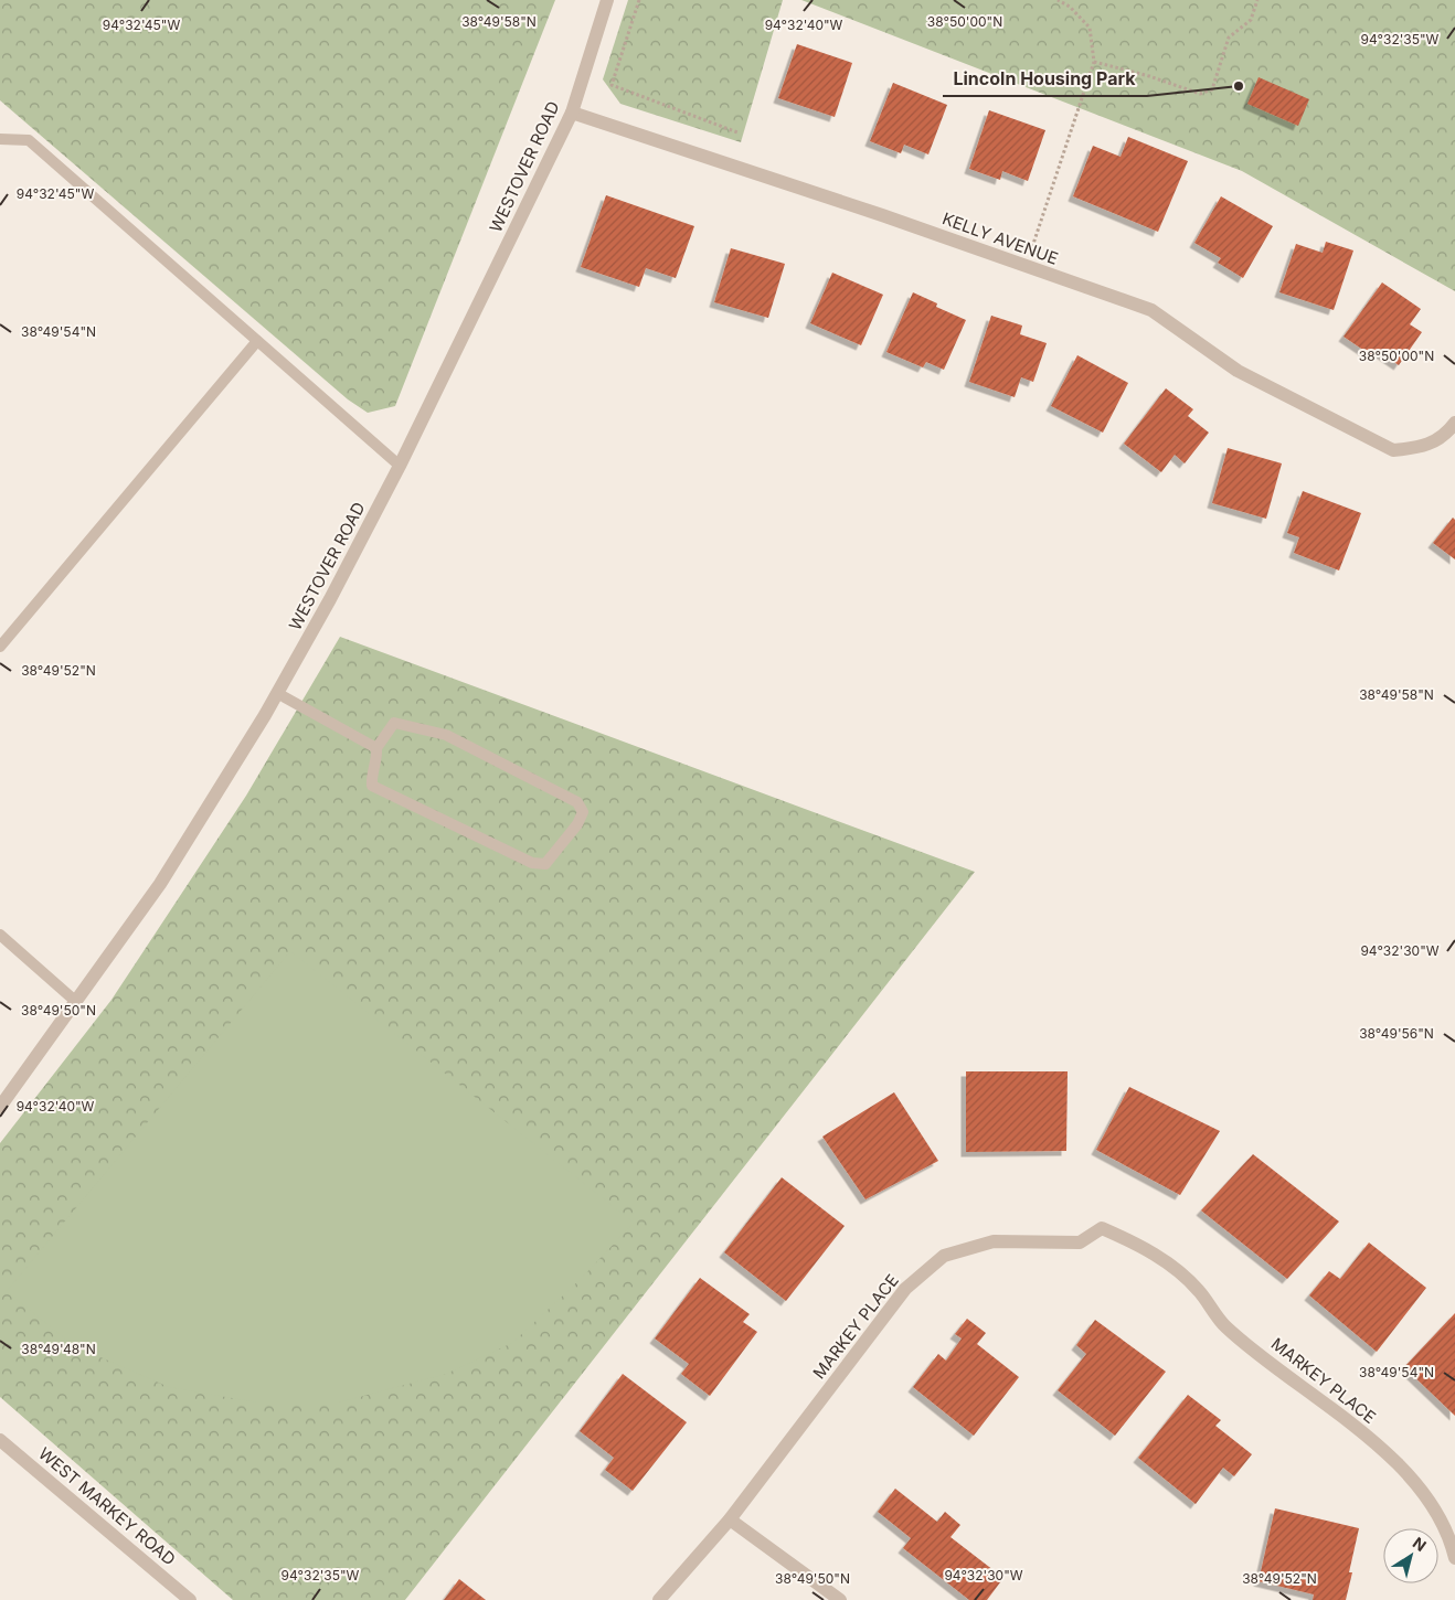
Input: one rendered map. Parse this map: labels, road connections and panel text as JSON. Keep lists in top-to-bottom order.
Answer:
{
  "streets": {
    "street": [
      "WESTOVER ROAD",
      "KELLY AVENUE",
      "MARKEY PLACE",
      "WEST MARKEY ROAD"
    ]
  },
  "crossings": [
    ["WESTOVER ROAD", "KELLY AVENUE"]
  ],
  "places": ["Lincoln Housing Park"],
  "north": "top right",
  "coordinates": [
    "38°49'58\"N",
    "38°50'00\"N",
    "94°32'45\"W",
    "94°32'40\"W",
    "94°32'35\"W",
    "38°49'54\"N",
    "38°49'52\"N",
    "94°32'30\"W",
    "38°49'50\"N",
    "38°49'56\"N",
    "38°49'48\"N"
  ]
}
